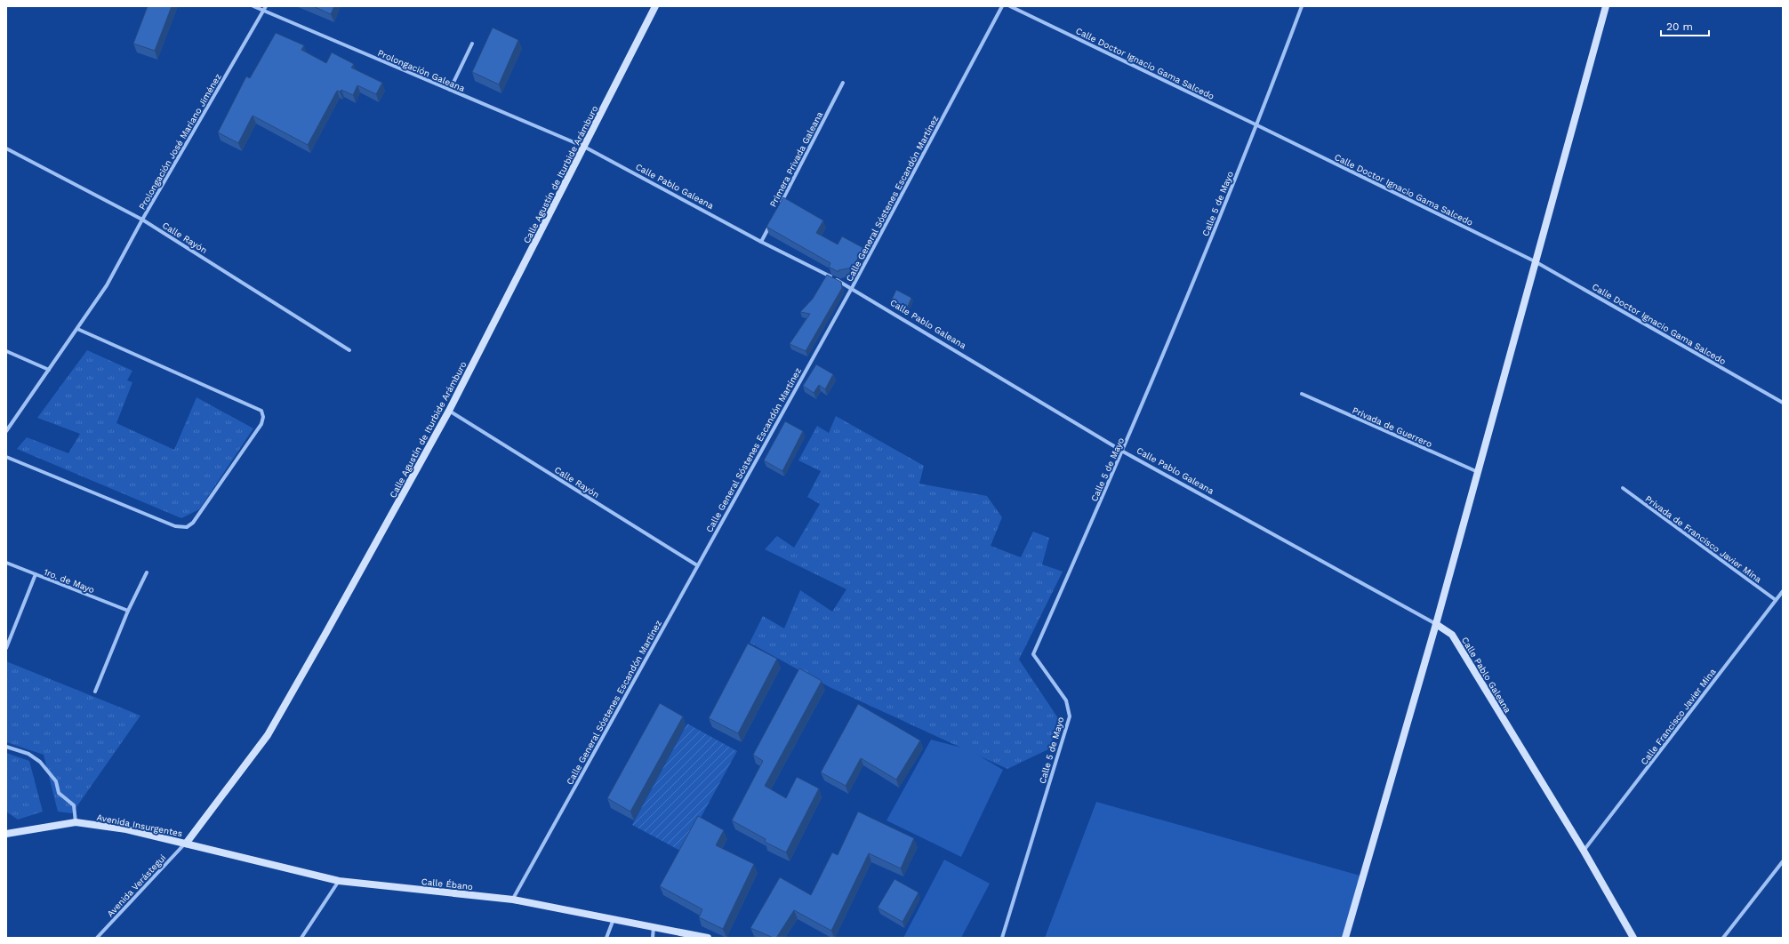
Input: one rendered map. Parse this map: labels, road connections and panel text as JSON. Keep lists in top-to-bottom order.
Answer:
{
  "streets": {
    "street": [
      "Calle Doctor Ignacio Gama Salcedo",
      "Prolongación Galeana",
      "Prolongación José Mariano Jiménez",
      "Primera Privada Galeana",
      "Calle Agustín de Iturbide Arámburo",
      "Calle Pablo Galeana",
      "Calle General Sóstenes Escandón Martínez",
      "Calle 5 de Mayo",
      "Calle Rayón",
      "Privada de Guerrero",
      "Privada de Francisco Javier Mina",
      "1ro. de Mayo",
      "Calle Francisco Javier Mina",
      "Avenida Insurgentes",
      "Calle Ébano",
      "Avenida Verástegui"
    ]
  },
  "crossings": [
    ["Calle Doctor Ignacio Gama Salcedo", "Calle 5 de Mayo"],
    ["Prolongación Galeana", "Prolongación José Mariano Jiménez"],
    ["Prolongación Galeana", "Calle Agustín de Iturbide Arámburo"],
    ["Prolongación Galeana", "Calle Pablo Galeana"],
    ["Prolongación José Mariano Jiménez", "Calle Rayón"],
    ["Calle Agustín de Iturbide Arámburo", "Calle Pablo Galeana"],
    ["Calle Agustín de Iturbide Arámburo", "Calle Rayón"],
    ["Calle Agustín de Iturbide Arámburo", "Avenida Insurgentes"],
    ["Calle Agustín de Iturbide Arámburo", "Calle Ébano"],
    ["Calle Agustín de Iturbide Arámburo", "Avenida Verástegui"],
    ["Calle Pablo Galeana", "Calle General Sóstenes Escandón Martínez"],
    ["Calle Pablo Galeana", "Calle 5 de Mayo"],
    ["Calle Pablo Galeana", "Calle Francisco Javier Mina"],
    ["Calle General Sóstenes Escandón Martínez", "Calle Rayón"],
    ["Calle General Sóstenes Escandón Martínez", "Calle Ébano"],
    ["Privada de Francisco Javier Mina", "Calle Francisco Javier Mina"],
    ["Avenida Insurgentes", "Calle Ébano"],
    ["Avenida Insurgentes", "Avenida Verástegui"],
    ["Calle Ébano", "Avenida Verástegui"]
  ],
  "scale_bar": "20 m"
}
